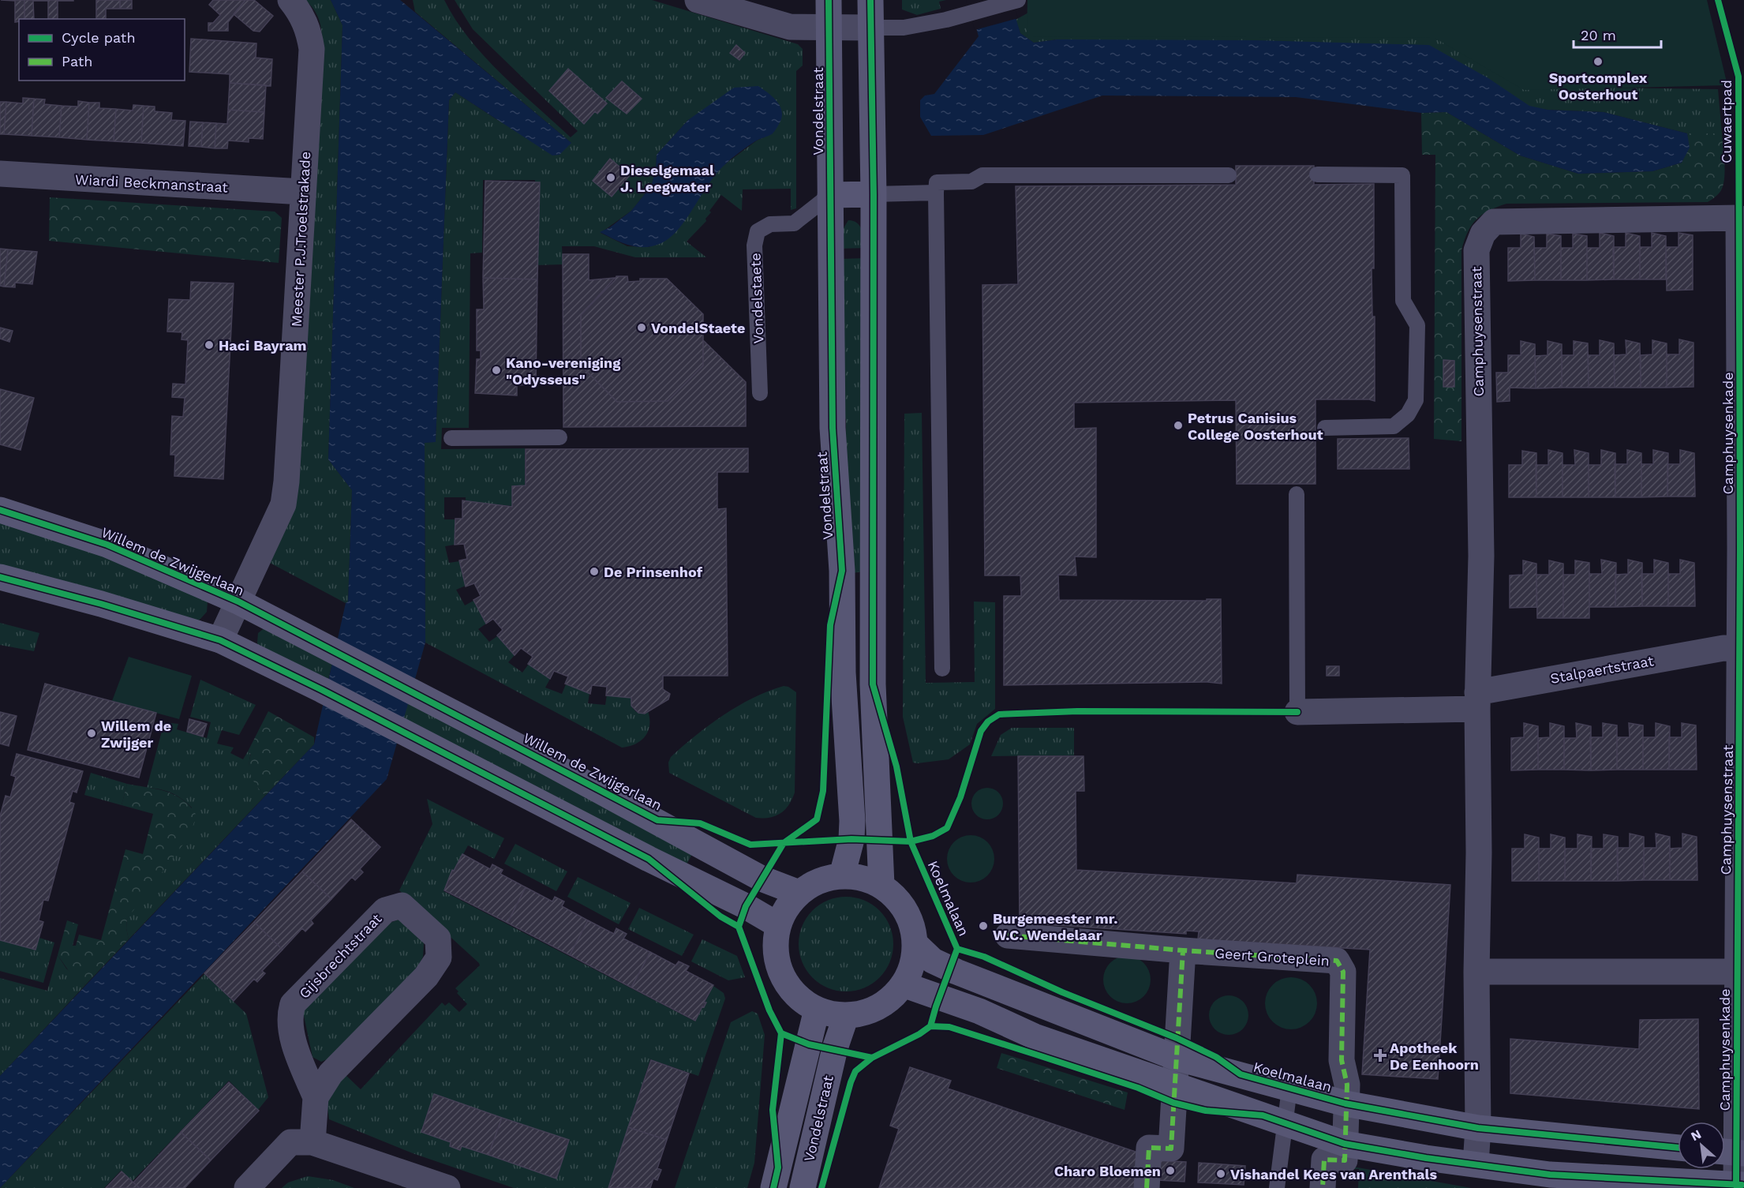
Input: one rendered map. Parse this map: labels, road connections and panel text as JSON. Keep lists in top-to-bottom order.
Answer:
{
  "streets": {
    "street": [
      "Vondelstraat",
      "Wiardi Beckmanstraat",
      "Meester P.J.Troelstrakade",
      "Camphuysenstraat",
      "Camphuysenkade",
      "Willem de Zwijgerlaan",
      "Stalpaertstraat",
      "Koelmalaan",
      "Gijsbrechtstraat",
      "Geert Groteplein"
    ],
    "lane": ["Vondelstaete"],
    "cycle path": ["Cuwaertpad"]
  },
  "crossings": [
    ["Vondelstraat", "Vondelstaete"],
    ["Vondelstraat", "Willem de Zwijgerlaan"],
    ["Vondelstraat", "Koelmalaan"],
    ["Wiardi Beckmanstraat", "Meester P.J.Troelstrakade"],
    ["Meester P.J.Troelstrakade", "Willem de Zwijgerlaan"],
    ["Camphuysenstraat", "Camphuysenkade"],
    ["Camphuysenstraat", "Stalpaertstraat"],
    ["Camphuysenstraat", "Koelmalaan"],
    ["Camphuysenkade", "Stalpaertstraat"],
    ["Willem de Zwijgerlaan", "Koelmalaan"],
    ["Koelmalaan", "Geert Groteplein"]
  ],
  "places": {
    "other": [
      "Sportcomplex Oosterhout",
      "Dieselgemaal J. Leegwater",
      "VondelStaete",
      "Haci Bayram",
      "Kano-vereniging \"Odysseus\"",
      "Petrus Canisius College Oosterhout",
      "De Prinsenhof",
      "Willem de Zwijger",
      "Burgemeester mr. W.C. Wendelaar",
      "Charo Bloemen",
      "Vishandel Kees van Arenthals"
    ],
    "health": ["Apotheek De Eenhoorn"]
  },
  "legend": ["Cycle path", "Path"],
  "scale_bar": "20 m",
  "north": "top left"
}
